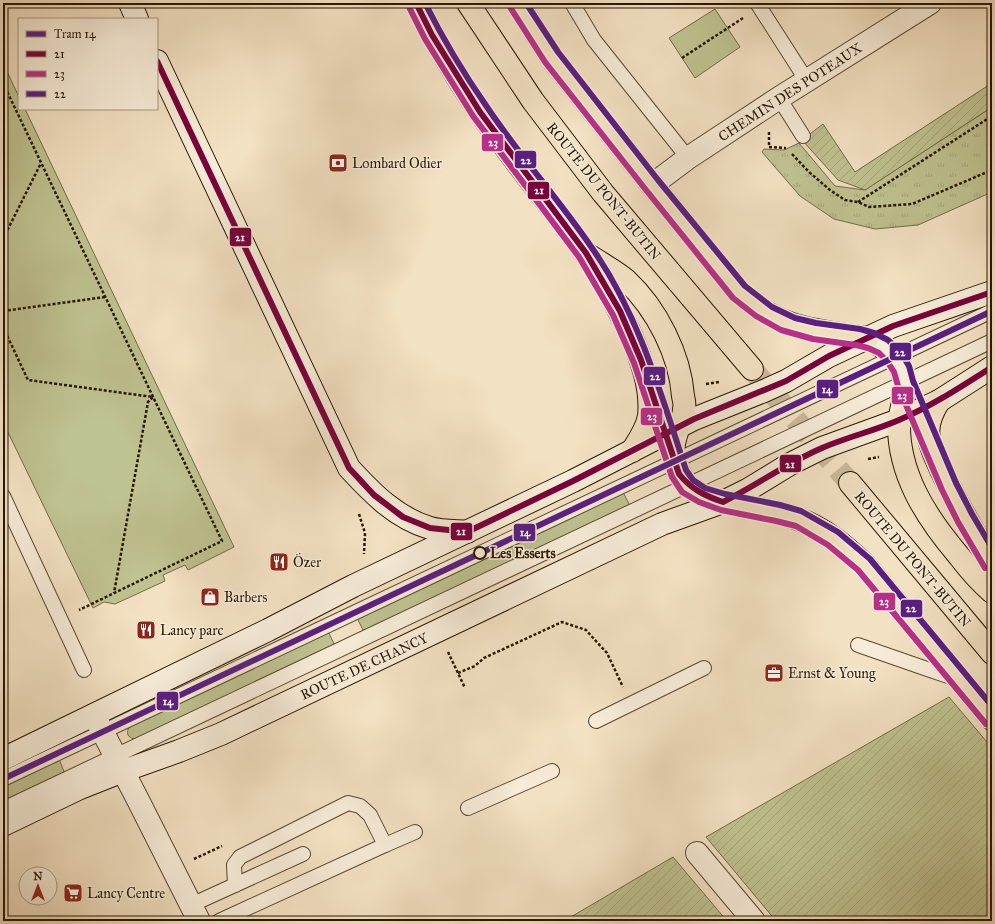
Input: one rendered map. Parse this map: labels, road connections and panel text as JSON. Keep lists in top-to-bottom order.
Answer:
{
  "streets": {
    "main road": ["CHEMIN DES POTEAUX", "ROUTE DU PONT-BUTIN", "ROUTE DE CHANCY"]
  },
  "places": {
    "bank": ["Lombard Odier"],
    "other": ["Les Esserts"],
    "restaurant": ["Özer", "Lancy parc"],
    "shop": ["Barbers"],
    "office": ["Ernst & Young"],
    "supermarket": ["Lancy Centre"]
  },
  "lines": [
    "transit line 21",
    "transit line 22",
    "transit line 23",
    "tram line 14"
  ],
  "legend": [
    "Tram 14",
    "21",
    "23",
    "22"
  ],
  "north": "top"
}
